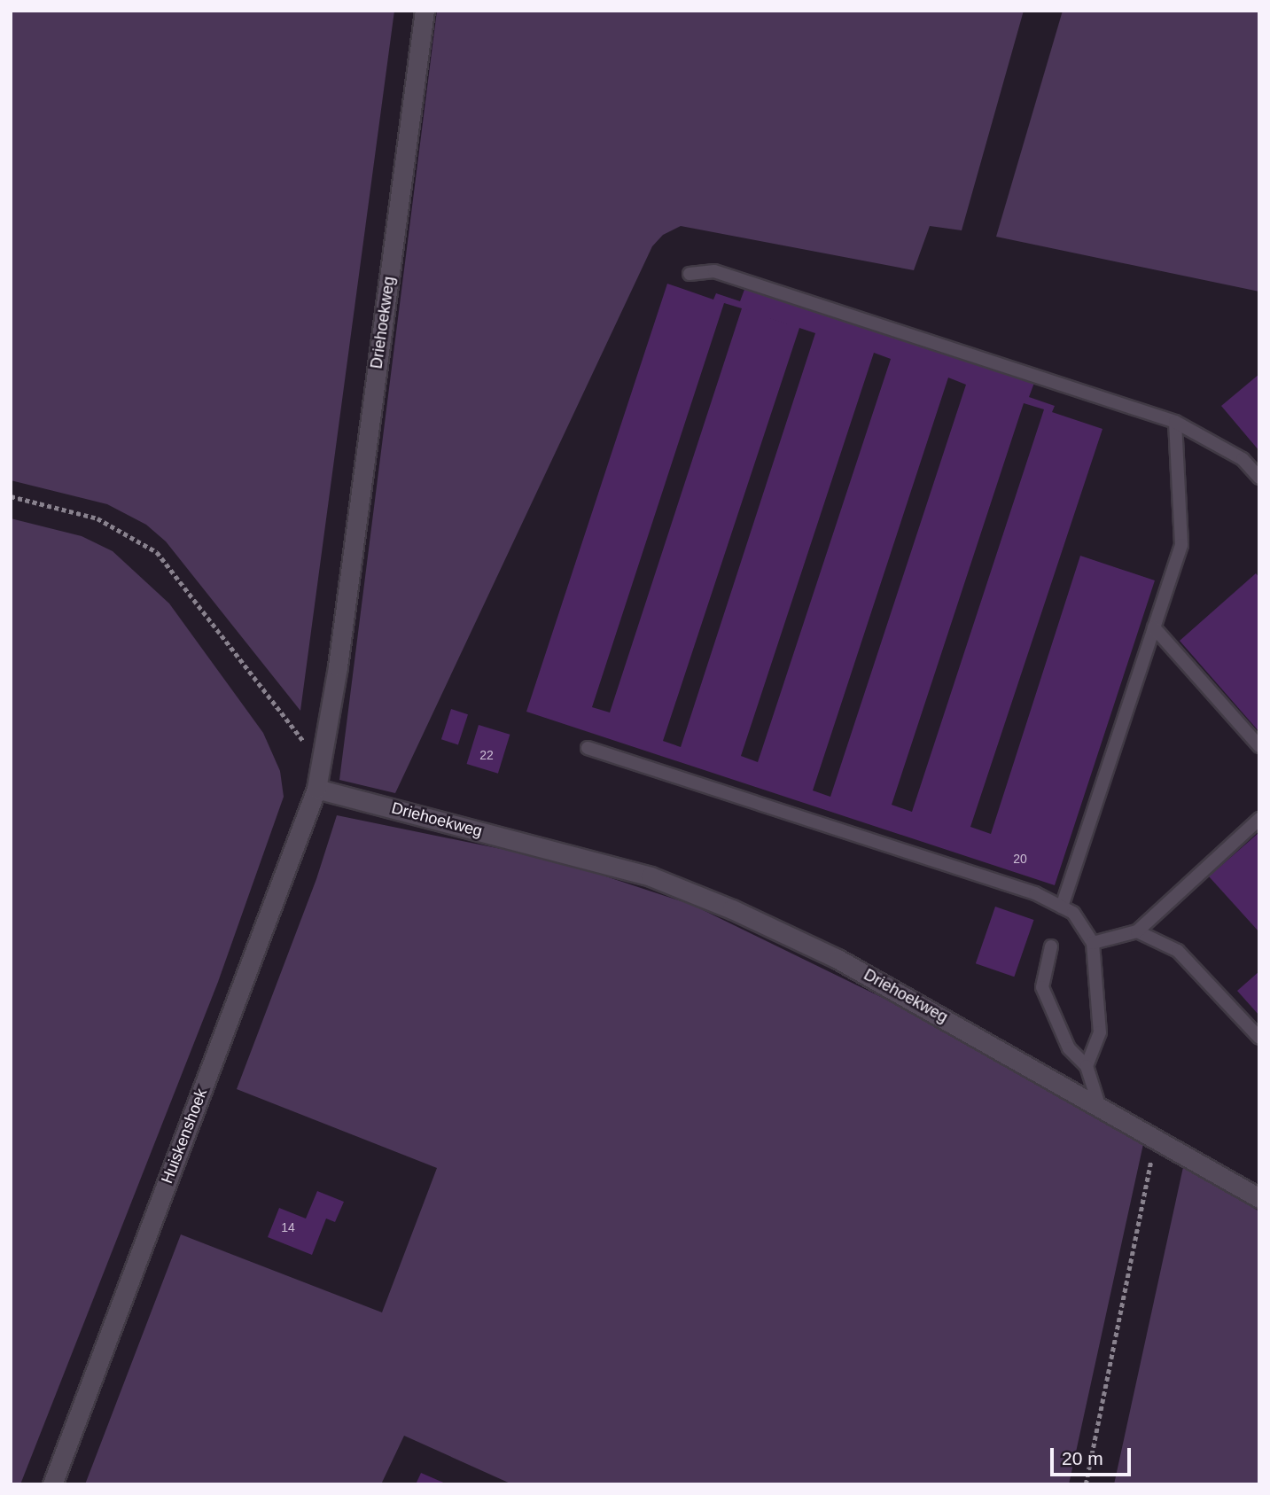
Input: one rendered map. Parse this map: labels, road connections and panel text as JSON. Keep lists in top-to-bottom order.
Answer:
{
  "streets": {
    "street": ["Driehoekweg", "Huiskenshoek"]
  },
  "crossings": [
    ["Driehoekweg", "Huiskenshoek"]
  ],
  "house_numbers": ["22", "20", "14"],
  "scale_bar": "20 m"
}
